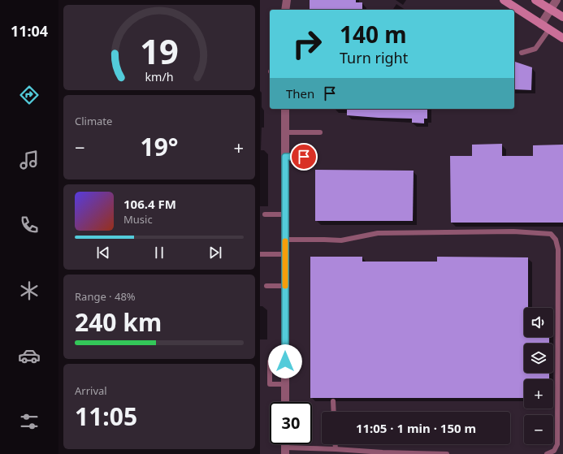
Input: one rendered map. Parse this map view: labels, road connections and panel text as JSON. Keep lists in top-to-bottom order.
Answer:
{
  "page": {
    "tabs": "11:04",
    "turn": ["140 m", "Turn right"],
    "then": "Then",
    "tile": [
      "Climate",
      ["Range · 48%", "240 km"],
      ["Arrival", "11:05"]
    ],
    "heat": ["−", "19°", "+"],
    "song": ["106.4 FM", "Music"],
    "map_buttons": ["+", "−"],
    "limit": "30",
    "trip": "11:05 · 1 min · 150 m",
    "gauge": ["19", "km/h"]
  }
}
